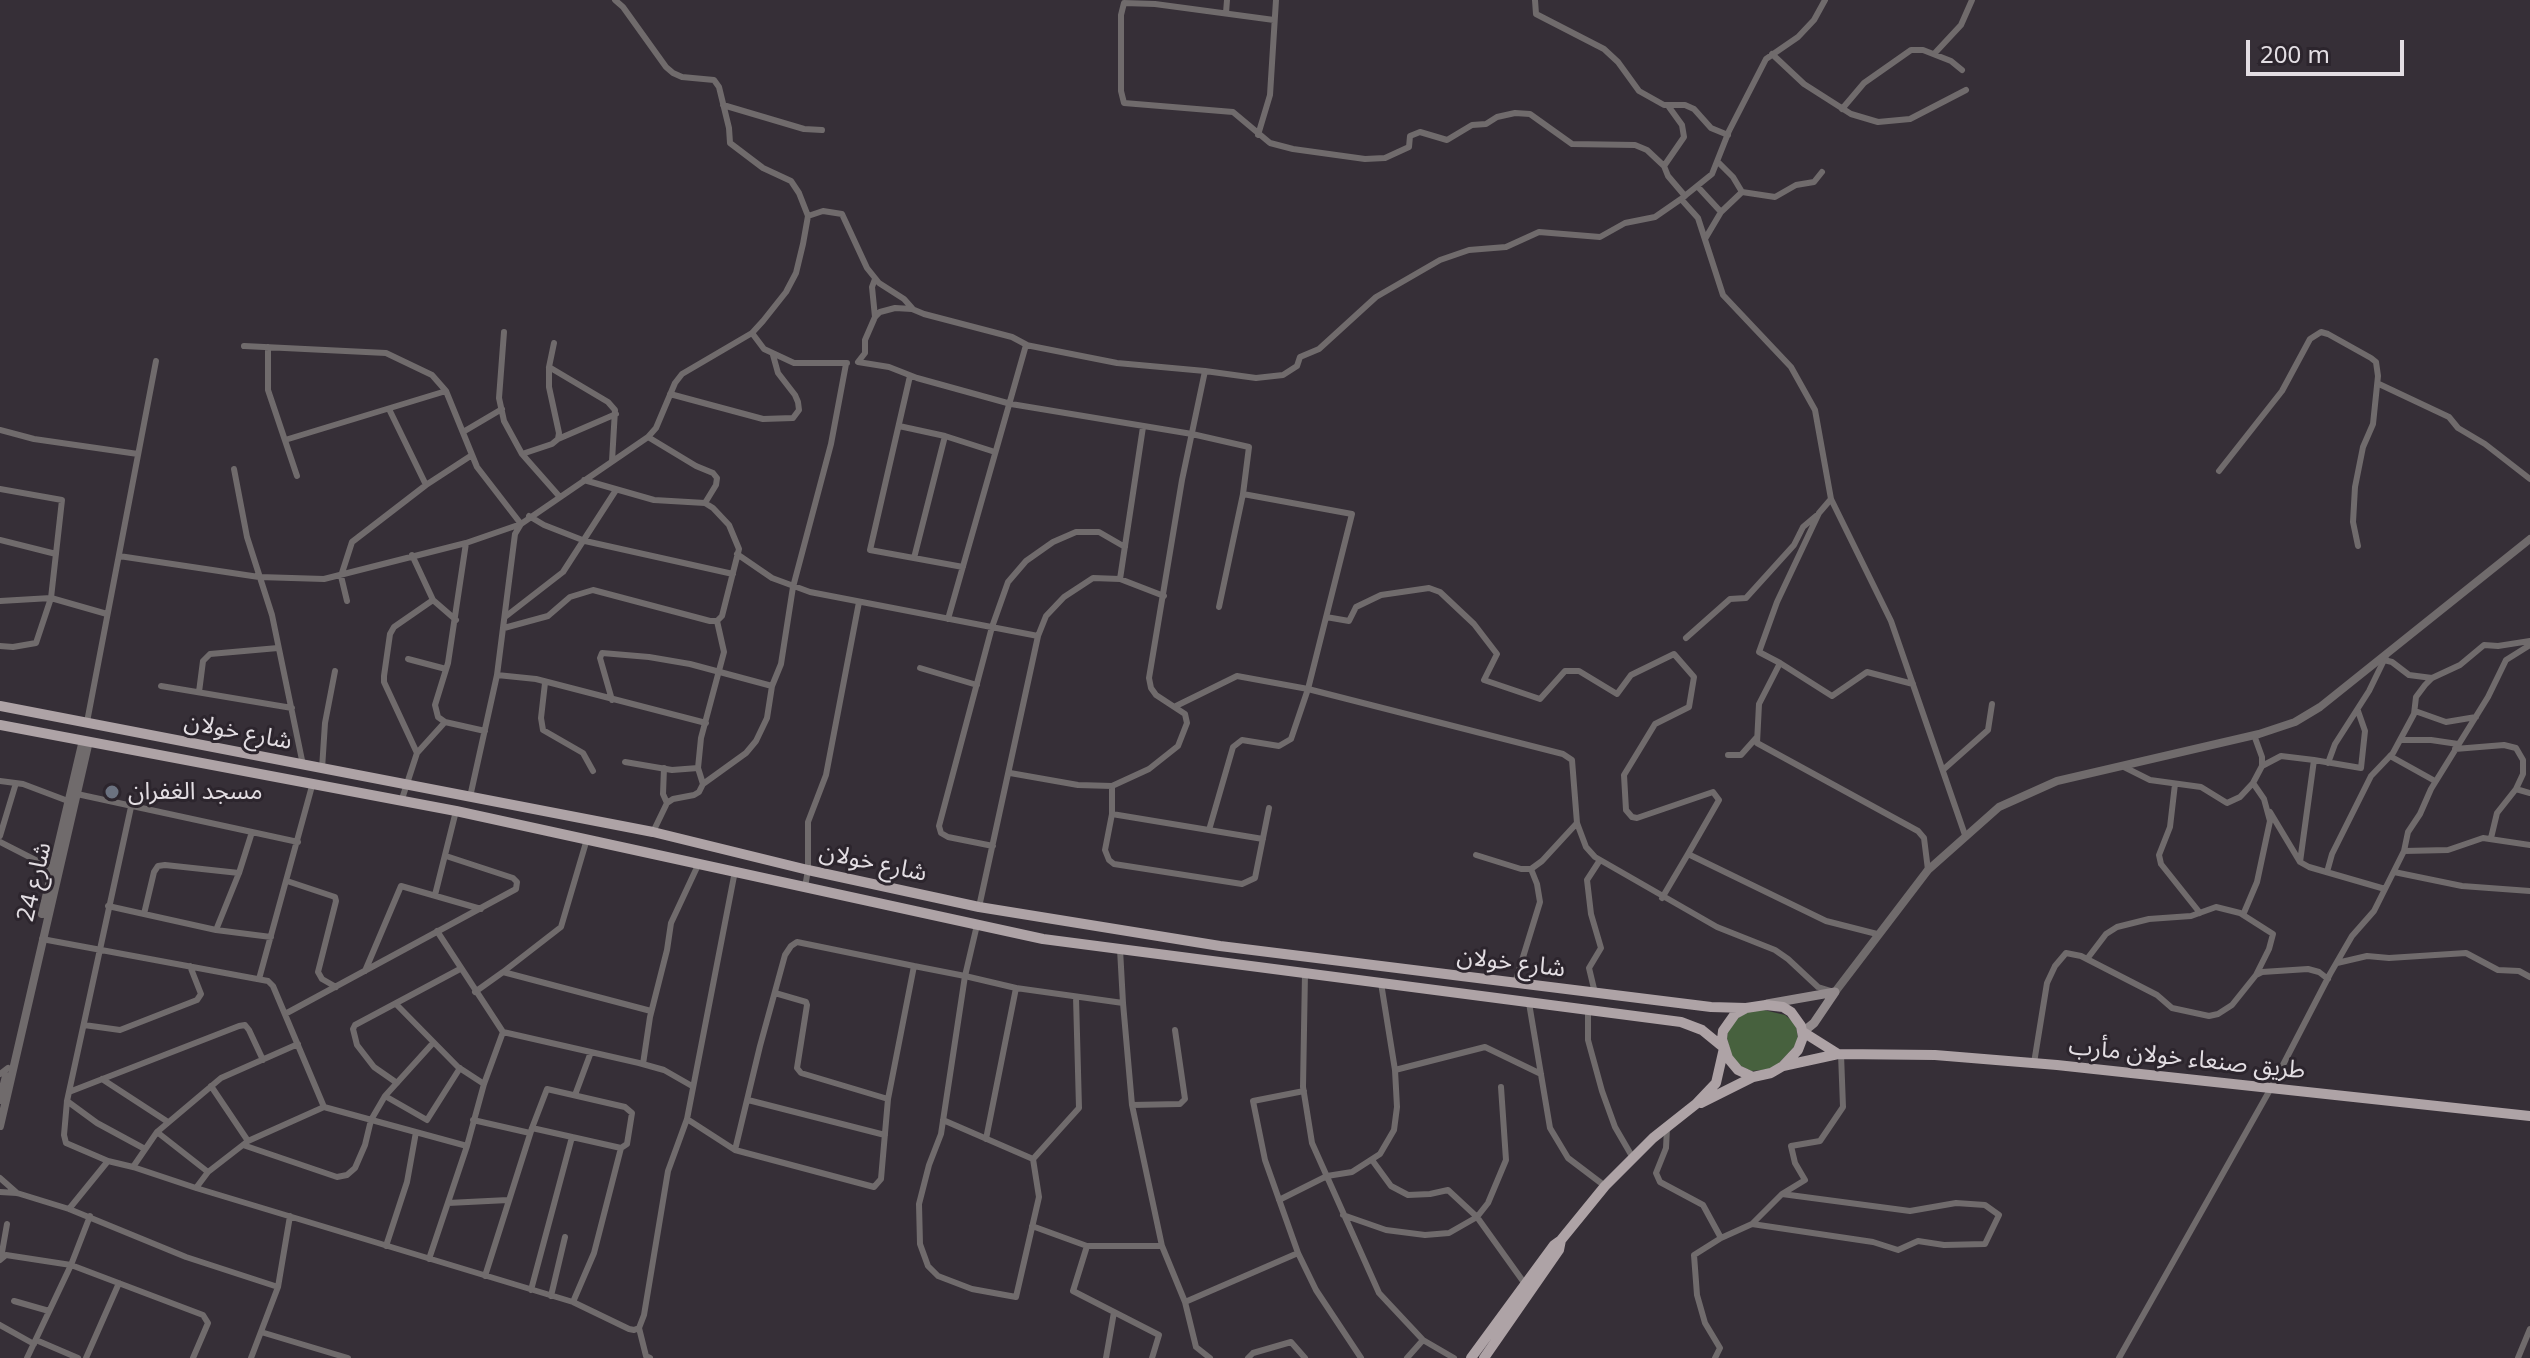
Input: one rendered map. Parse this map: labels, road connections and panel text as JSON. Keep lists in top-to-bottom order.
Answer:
{
  "streets": {
    "main road": ["شارع خولان", "طريق صنعاء خولان مأرب"],
    "street": ["شارع 24"]
  },
  "crossings": [
    ["شارع خولان", "شارع 24"],
    ["شارع خولان", "طريق صنعاء خولان مأرب"]
  ],
  "places": ["مسجد الغفران"],
  "scale_bar": "200 m"
}
